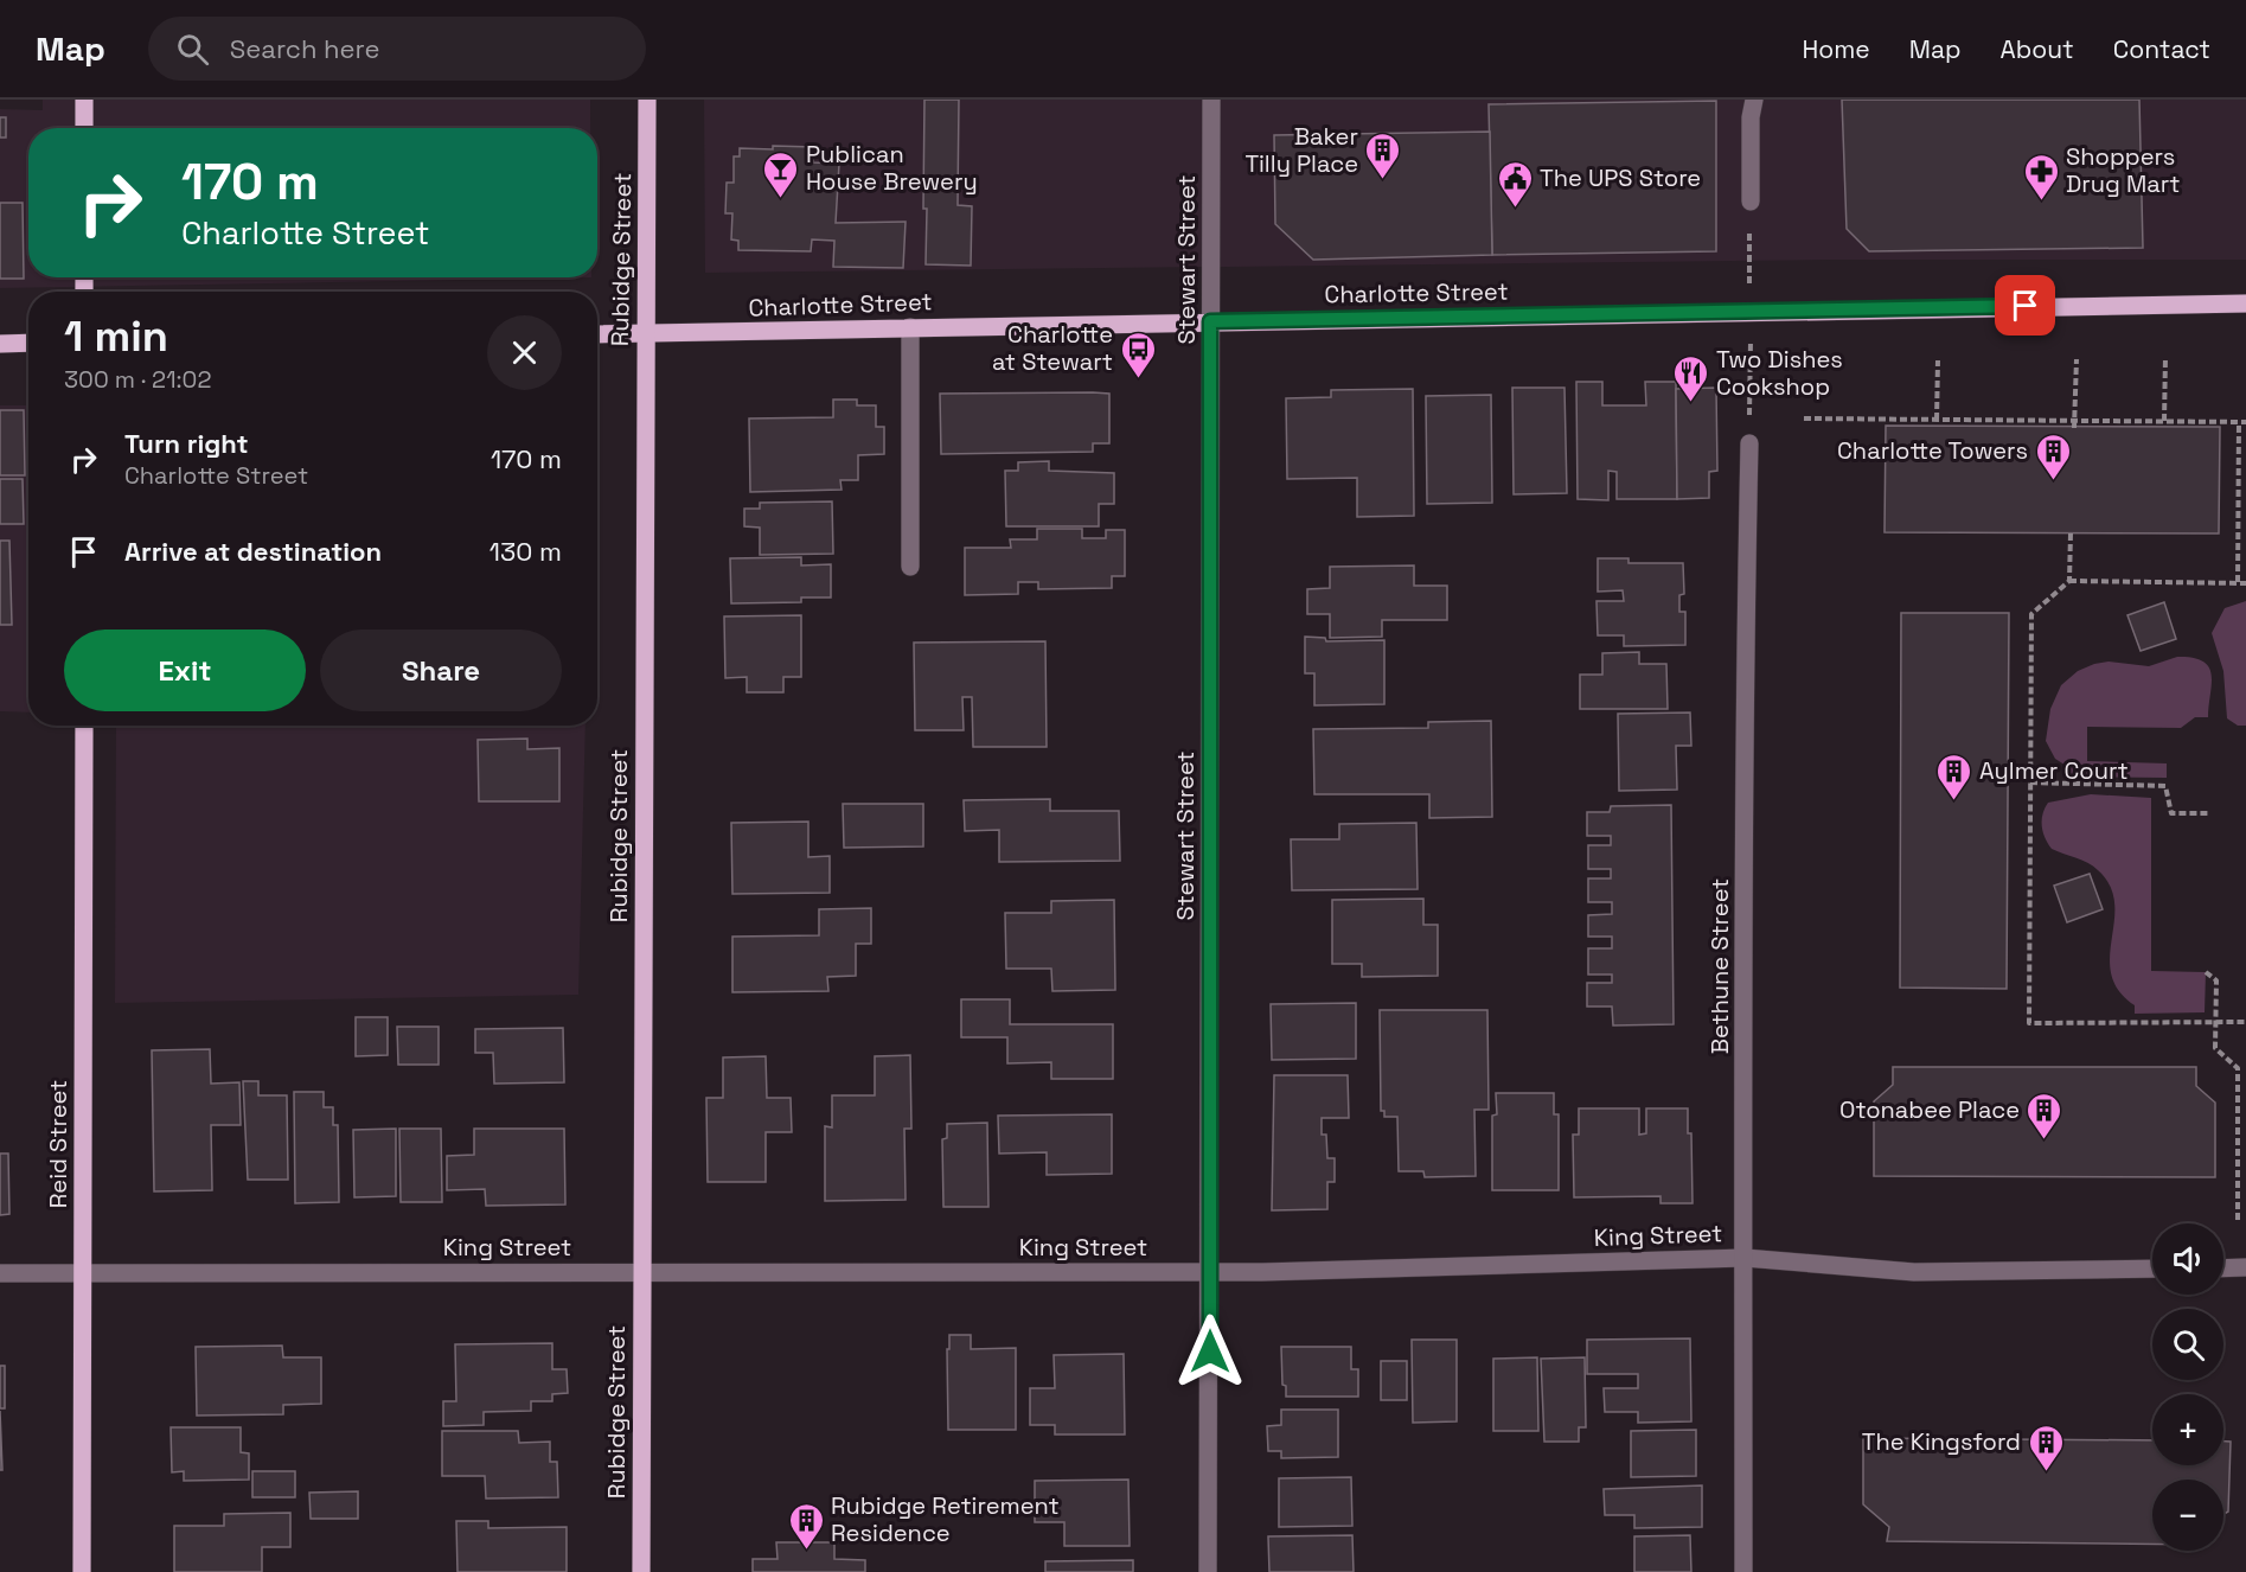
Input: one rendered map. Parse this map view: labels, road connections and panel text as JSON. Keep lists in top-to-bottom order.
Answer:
{
  "streets": {
    "main road": ["Rubidge Street", "Charlotte Street", "Reid Street"],
    "street": ["Stewart Street", "Bethune Street", "King Street"]
  },
  "crossings": [
    ["Rubidge Street", "Charlotte Street"],
    ["Rubidge Street", "King Street"],
    ["Stewart Street", "Charlotte Street"],
    ["Stewart Street", "King Street"],
    ["Bethune Street", "King Street"],
    ["Reid Street", "King Street"]
  ],
  "places": {
    "building": [
      "Baker Tilly Place",
      "Charlotte Towers",
      "Aylmer Court",
      "Otonabee Place",
      "The Kingsford",
      "Rubidge Retirement Residence"
    ],
    "bar": ["Publican House Brewery"],
    "pharmacy": ["Shoppers Drug Mart"],
    "public building": ["The UPS Store"],
    "bus stop": ["Charlotte at Stewart"],
    "restaurant": ["Two Dishes Cookshop"]
  },
  "page": {
    "header": "Map",
    "search": "Search here",
    "nav": [
      "Home",
      "Map",
      "About",
      "Contact"
    ],
    "turn": ["170 m", "Charlotte Street"],
    "heading": ["1 min", "300 m · 21:02"],
    "list": [
      {
        "name": "Turn right",
        "note": "Charlotte Street",
        "value": "170 m"
      },
      {
        "name": "Arrive at destination",
        "value": "130 m"
      }
    ],
    "buttons": ["Exit", "Share"],
    "map_buttons": ["+", "−"]
  }
}
